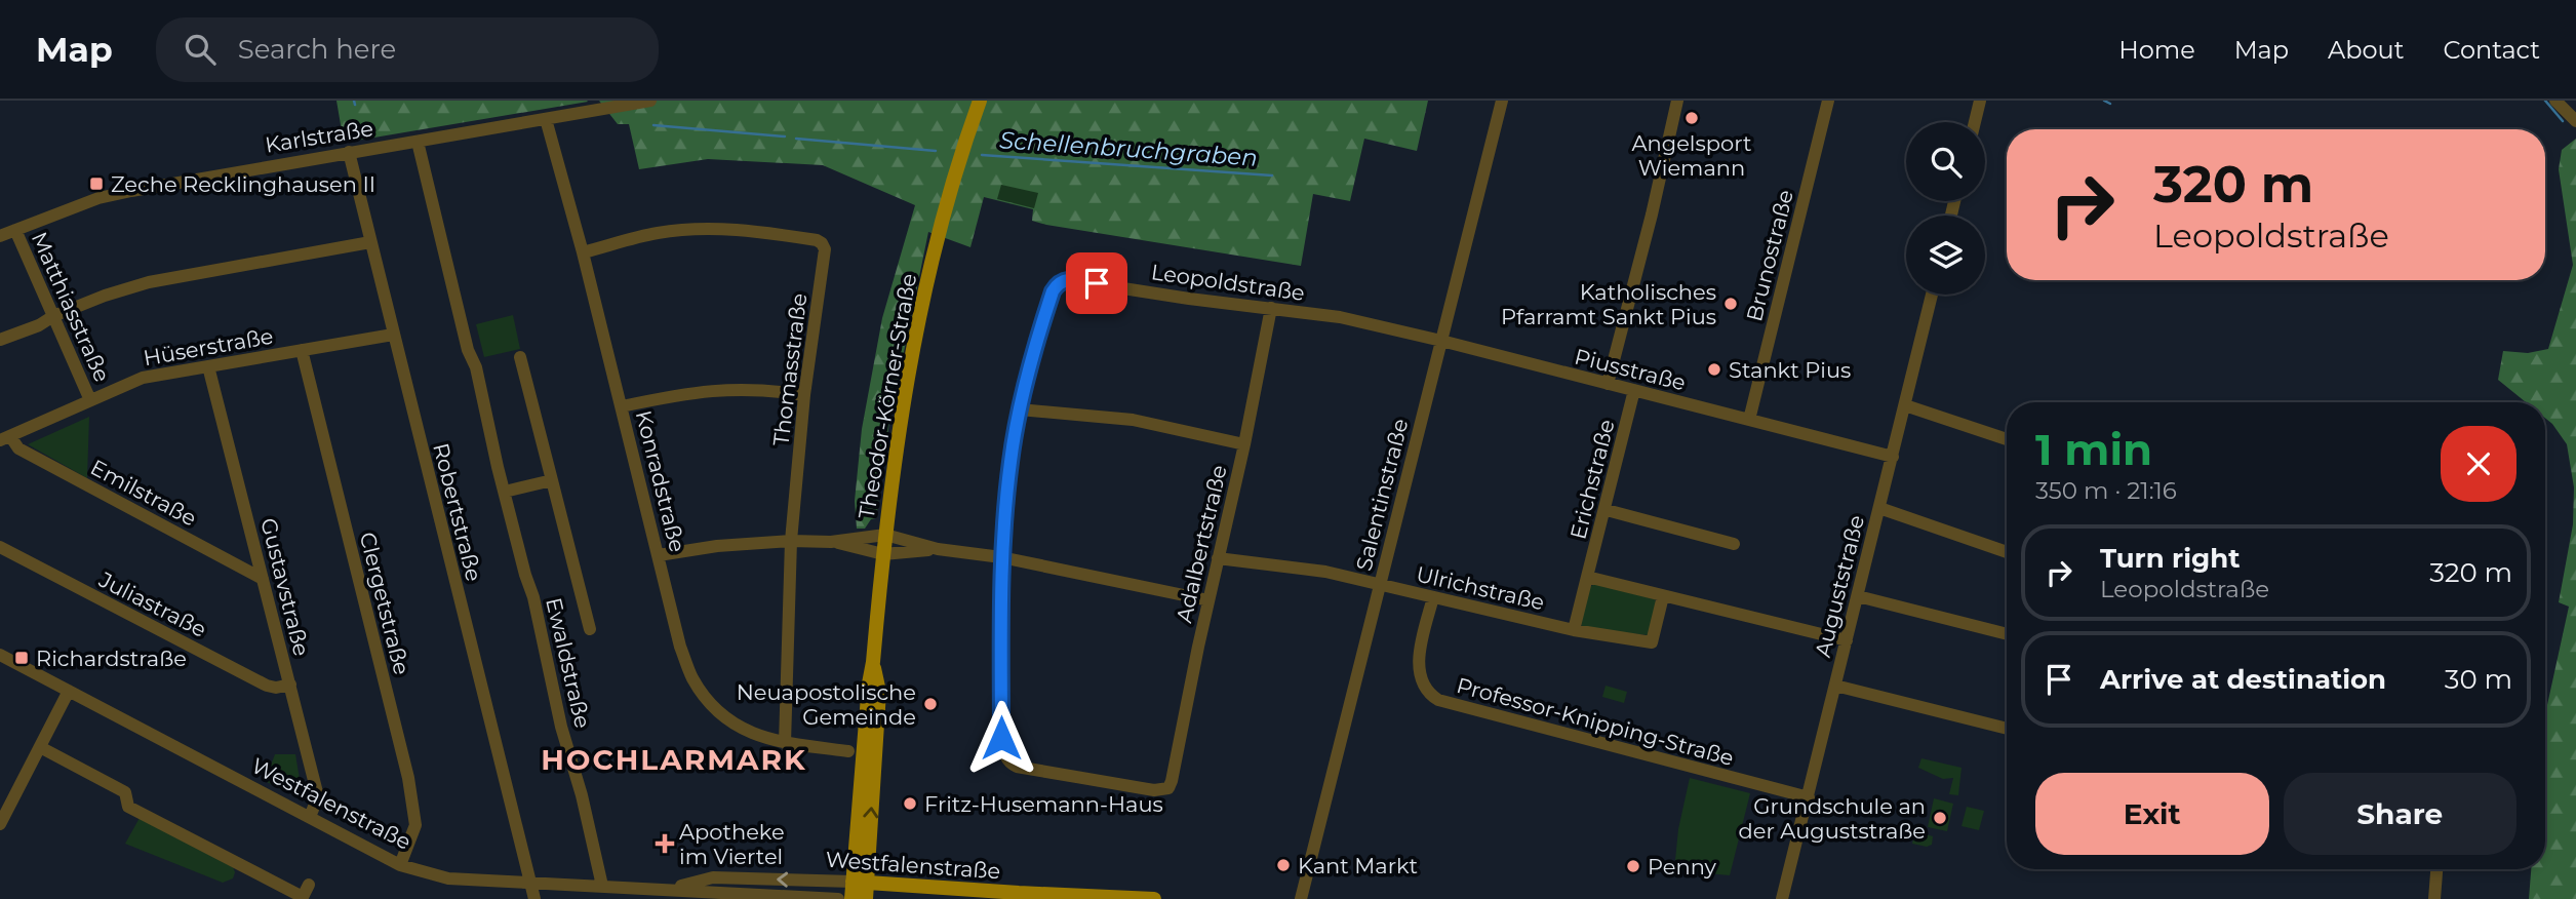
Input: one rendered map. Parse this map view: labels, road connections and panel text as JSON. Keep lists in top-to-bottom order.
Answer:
{
  "streets": {
    "main road": ["Theodor-Körner-Straße", "Westfalenstraße"],
    "street": [
      "Karlstraße",
      "Brunostraße",
      "Leopoldstraße",
      "Matthiasstraße",
      "Hüserstraße",
      "Thomasstraße",
      "Piusstraße",
      "Erichstraße",
      "Konradstraße",
      "Emilstraße",
      "Salentinstraße",
      "Robertstraße",
      "Adalbertstraße",
      "Auguststraße",
      "Gustavstraße",
      "Ulrichstraße",
      "Clergetstraße",
      "Juliastraße",
      "Ewaldstraße",
      "Professor-Knipping-Straße"
    ]
  },
  "crossings": [
    ["Karlstraße", "Matthiasstraße"],
    ["Karlstraße", "Konradstraße"],
    ["Karlstraße", "Robertstraße"],
    ["Karlstraße", "Ewaldstraße"],
    ["Brunostraße", "Piusstraße"],
    ["Leopoldstraße", "Piusstraße"],
    ["Leopoldstraße", "Salentinstraße"],
    ["Leopoldstraße", "Adalbertstraße"],
    ["Matthiasstraße", "Hüserstraße"],
    ["Hüserstraße", "Emilstraße"],
    ["Hüserstraße", "Robertstraße"],
    ["Hüserstraße", "Gustavstraße"],
    ["Hüserstraße", "Clergetstraße"],
    ["Thomasstraße", "Konradstraße"],
    ["Piusstraße", "Erichstraße"],
    ["Piusstraße", "Salentinstraße"],
    ["Piusstraße", "Auguststraße"],
    ["Theodor-Körner-Straße", "Westfalenstraße"],
    ["Emilstraße", "Gustavstraße"],
    ["Salentinstraße", "Ulrichstraße"],
    ["Robertstraße", "Westfalenstraße"],
    ["Adalbertstraße", "Ulrichstraße"],
    ["Auguststraße", "Professor-Knipping-Straße"],
    ["Gustavstraße", "Juliastraße"],
    ["Gustavstraße", "Westfalenstraße"],
    ["Ulrichstraße", "Professor-Knipping-Straße"],
    ["Clergetstraße", "Westfalenstraße"],
    ["Ewaldstraße", "Westfalenstraße"]
  ],
  "districts": ["HOCHLARMARK"],
  "water": ["Schellenbruchgraben"],
  "places": {
    "other": [
      "Angelsport Wiemann",
      "Katholisches Pfarramt Sankt Pius",
      "Stankt Pius",
      "Neuapostolische Gemeinde",
      "Fritz-Husemann-Haus",
      "Grundschule an der Auguststraße",
      "Kant Markt",
      "Penny"
    ],
    "transit": ["Zeche Recklinghausen II", "Richardstraße"],
    "health": ["Apotheke im Viertel"]
  },
  "page": {
    "header": "Map",
    "search": "Search here",
    "nav": [
      "Home",
      "Map",
      "About",
      "Contact"
    ],
    "turn": ["320 m", "Leopoldstraße"],
    "heading": ["1 min", "350 m · 21:16"],
    "list": [
      {
        "name": "Turn right",
        "note": "Leopoldstraße",
        "value": "320 m"
      },
      {
        "name": "Arrive at destination",
        "value": "30 m"
      }
    ],
    "buttons": ["Exit", "Share"]
  }
}
